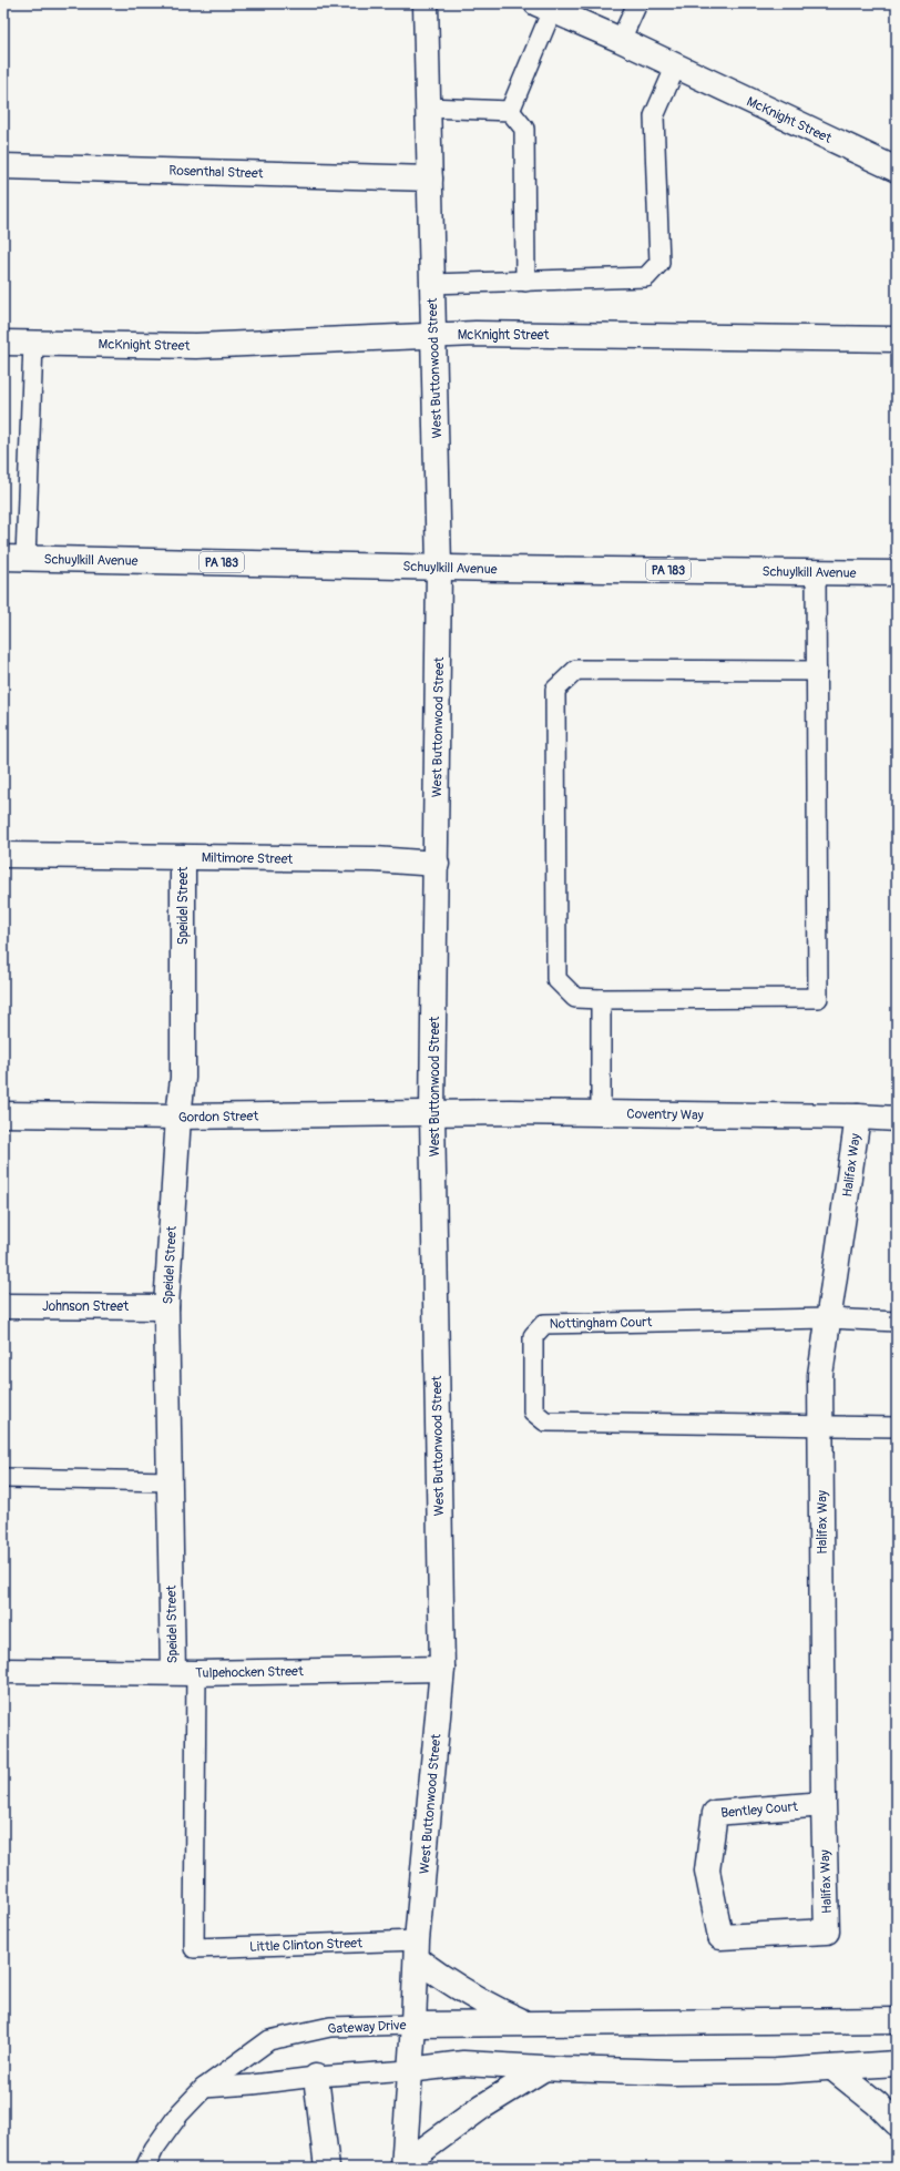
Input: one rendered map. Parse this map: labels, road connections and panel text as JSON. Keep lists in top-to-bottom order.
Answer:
{
  "streets": {
    "street": [
      "McKnight Street",
      "Rosenthal Street",
      "West Buttonwood Street",
      "Schuylkill Avenue",
      "PA 183",
      "Miltimore Street",
      "Speidel Street",
      "Coventry Way",
      "Gordon Street",
      "Halifax Way",
      "Johnson Street",
      "Tulpehocken Street",
      "Bentley Court"
    ],
    "lane": ["Nottingham Court", "Little Clinton Street", "Gateway Drive"]
  },
  "crossings": [
    ["McKnight Street", "West Buttonwood Street"],
    ["Rosenthal Street", "West Buttonwood Street"],
    ["West Buttonwood Street", "Schuylkill Avenue"],
    ["West Buttonwood Street", "Miltimore Street"],
    ["West Buttonwood Street", "Coventry Way"],
    ["West Buttonwood Street", "Gordon Street"],
    ["West Buttonwood Street", "Tulpehocken Street"],
    ["West Buttonwood Street", "Little Clinton Street"],
    ["West Buttonwood Street", "Gateway Drive"],
    ["Miltimore Street", "Speidel Street"],
    ["Speidel Street", "Gordon Street"],
    ["Speidel Street", "Johnson Street"],
    ["Speidel Street", "Tulpehocken Street"],
    ["Speidel Street", "Little Clinton Street"],
    ["Coventry Way", "Gordon Street"],
    ["Coventry Way", "Halifax Way"],
    ["Halifax Way", "Nottingham Court"],
    ["Halifax Way", "Bentley Court"],
    ["Tulpehocken Street", "Little Clinton Street"]
  ]
}
